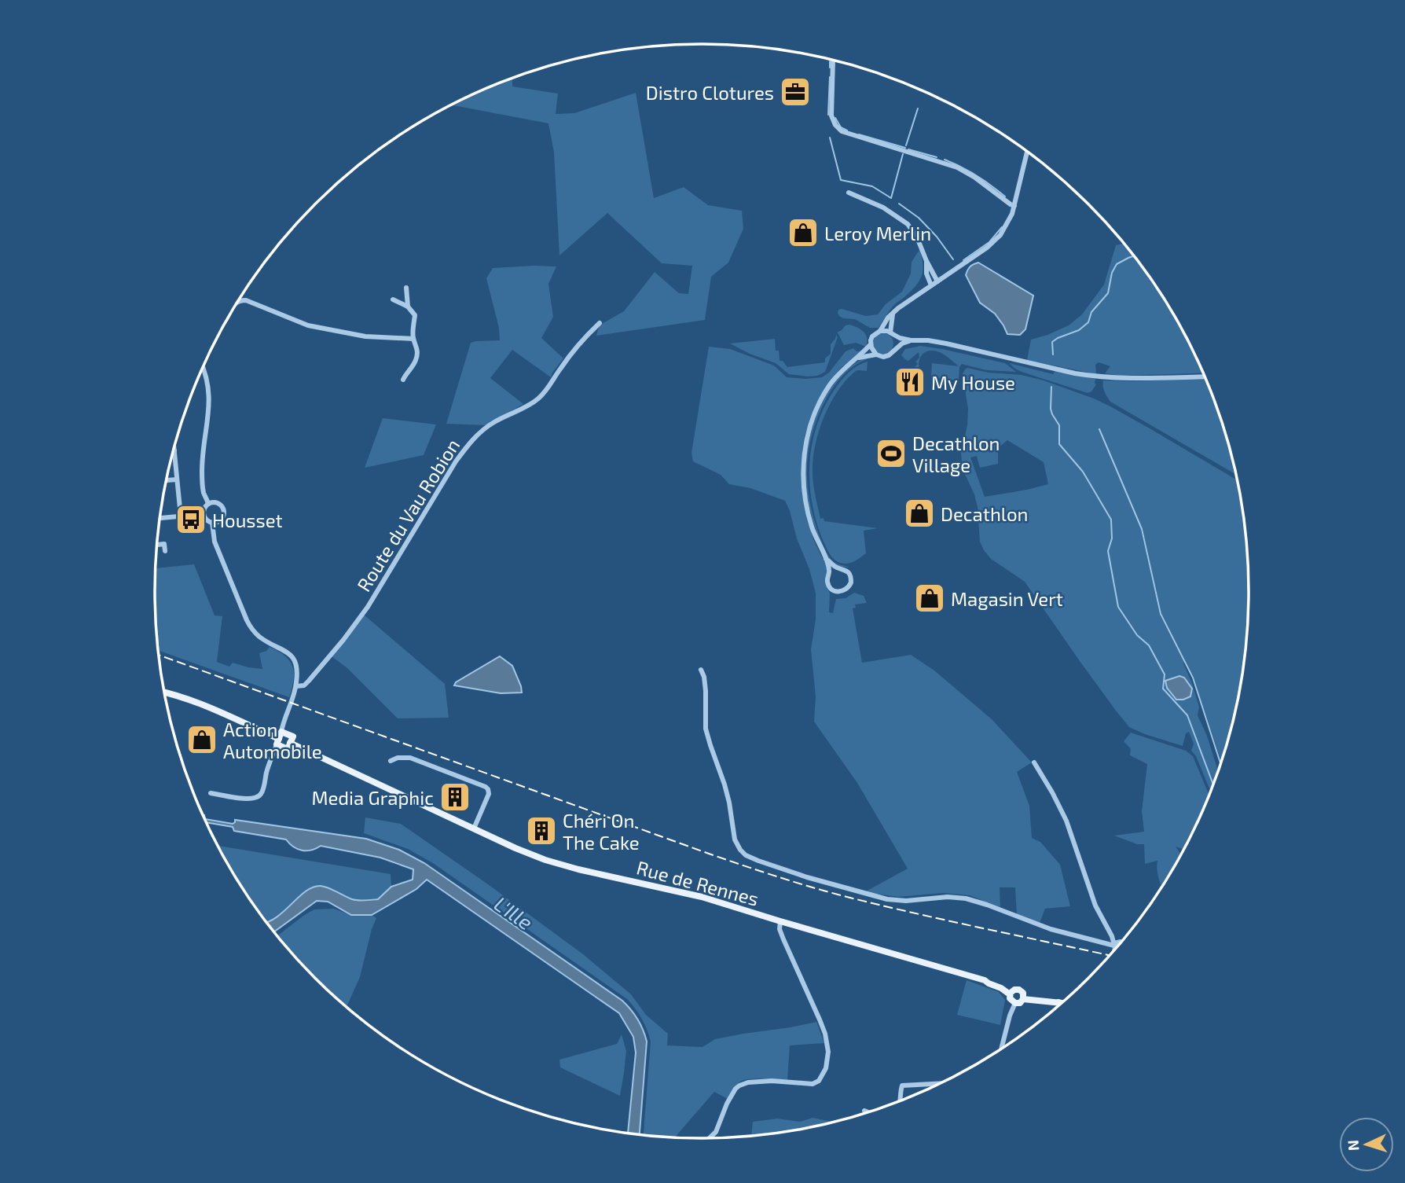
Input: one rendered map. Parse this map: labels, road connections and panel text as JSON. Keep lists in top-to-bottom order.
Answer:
{
  "streets": {
    "main road": ["Rue de Rennes"],
    "street": ["Route du Vau Robion"]
  },
  "water": ["L'Ille"],
  "places": {
    "office": ["Distro Clotures"],
    "shop": [
      "Leroy Merlin",
      "Decathlon",
      "Magasin Vert",
      "Action Automobile"
    ],
    "restaurant": ["My House"],
    "sports": ["Decathlon Village"],
    "bus stop": ["Housset"],
    "building": ["Media Graphic", "Chéri On The Cake"]
  },
  "north": "left"
}
